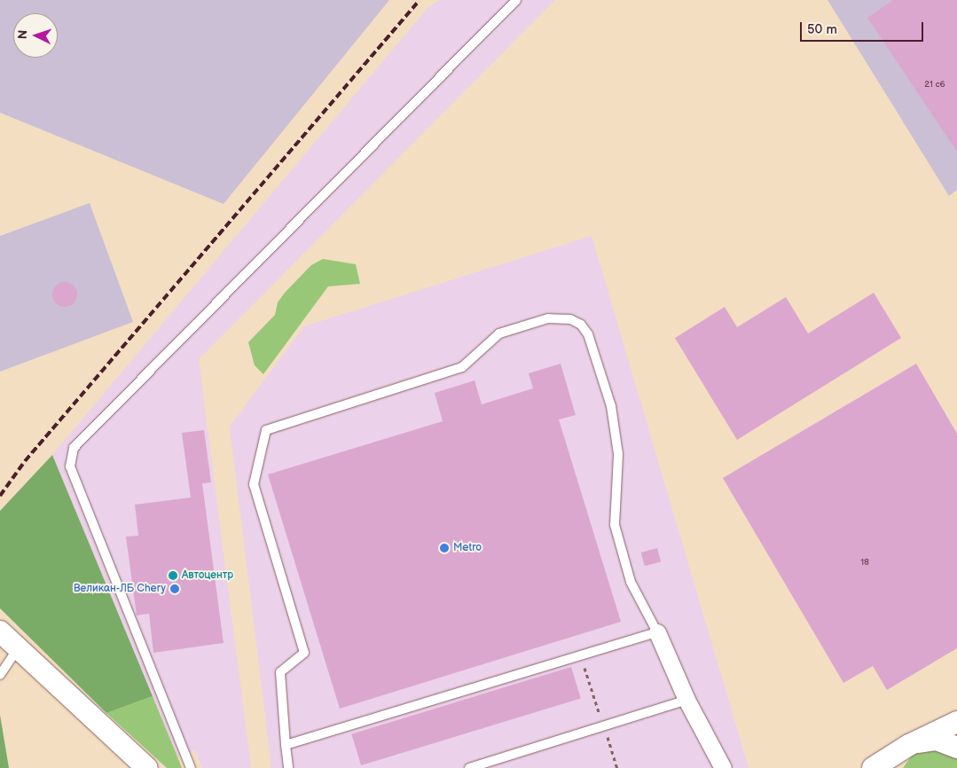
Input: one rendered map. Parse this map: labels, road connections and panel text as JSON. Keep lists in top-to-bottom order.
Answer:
{
  "places": ["Metro", "Автоцентр", "Великан-ЛБ Chery"],
  "house_numbers": ["21 с6", "18"],
  "scale_bar": "50 m",
  "north": "left"
}
